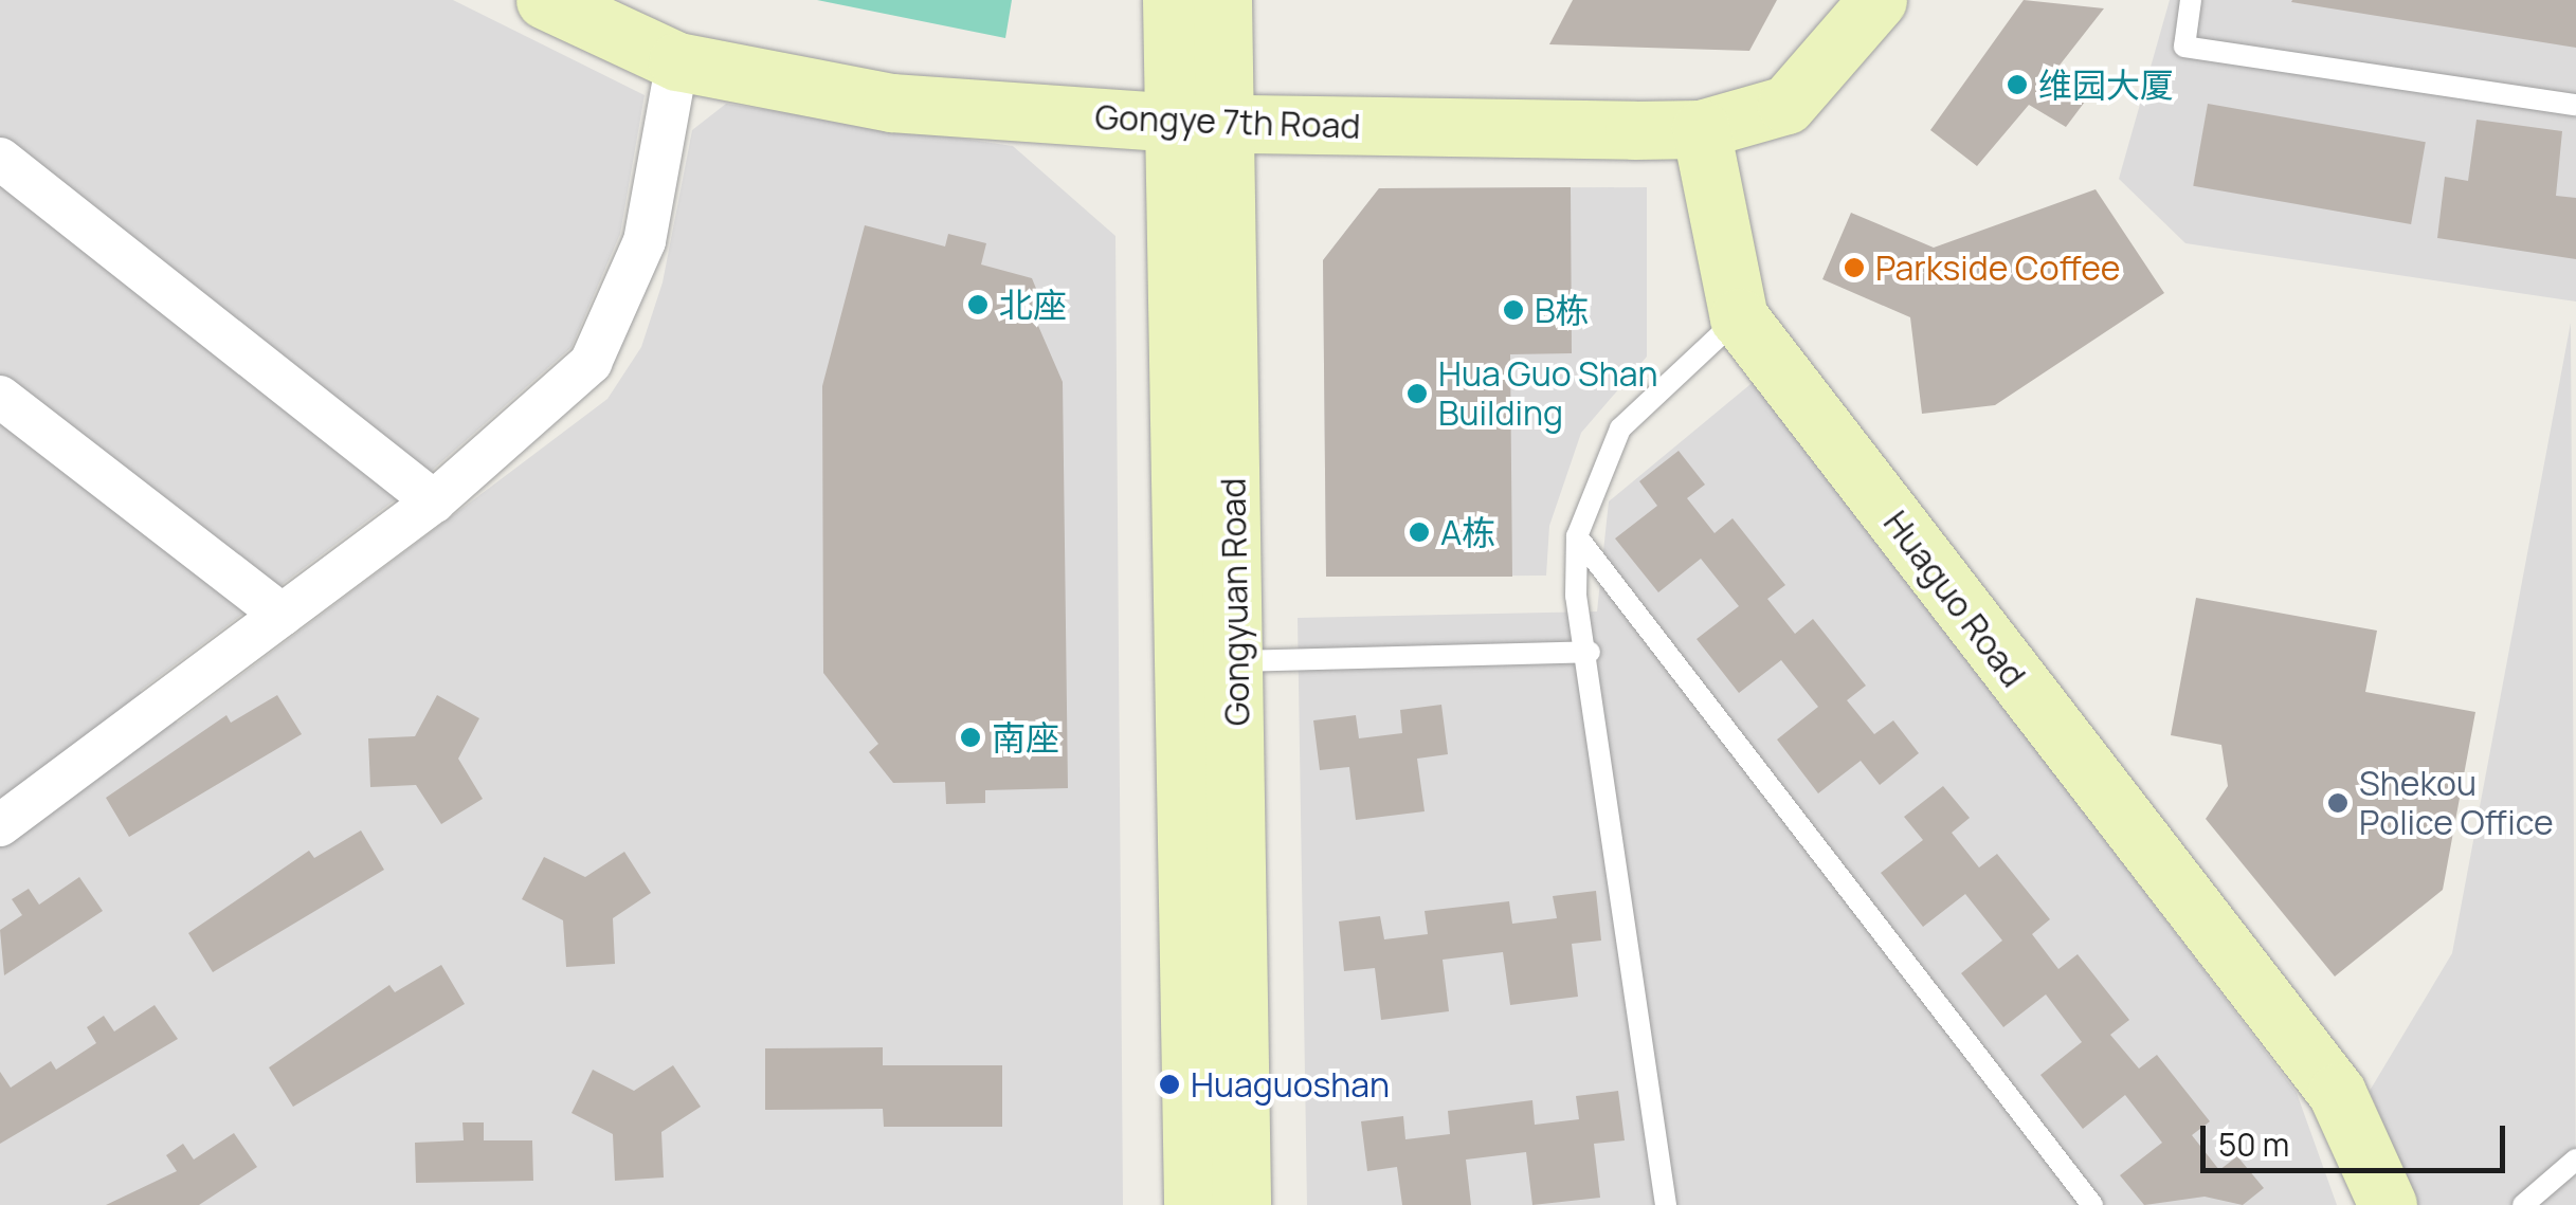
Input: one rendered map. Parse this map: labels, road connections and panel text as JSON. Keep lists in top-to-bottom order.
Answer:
{
  "streets": {
    "street": ["Gongye 7th Road", "Huaguo Road", "Gongyuan Road"]
  },
  "crossings": [
    ["Gongye 7th Road", "Huaguo Road"],
    ["Gongye 7th Road", "Gongyuan Road"]
  ],
  "places": [
    "维园大厦",
    "Parkside Coffee",
    "北座",
    "B栋",
    "Hua Guo Shan Building",
    "A栋",
    "南座",
    "Shekou Police Office",
    "Huaguoshan"
  ],
  "scale_bar": "50 m"
}
